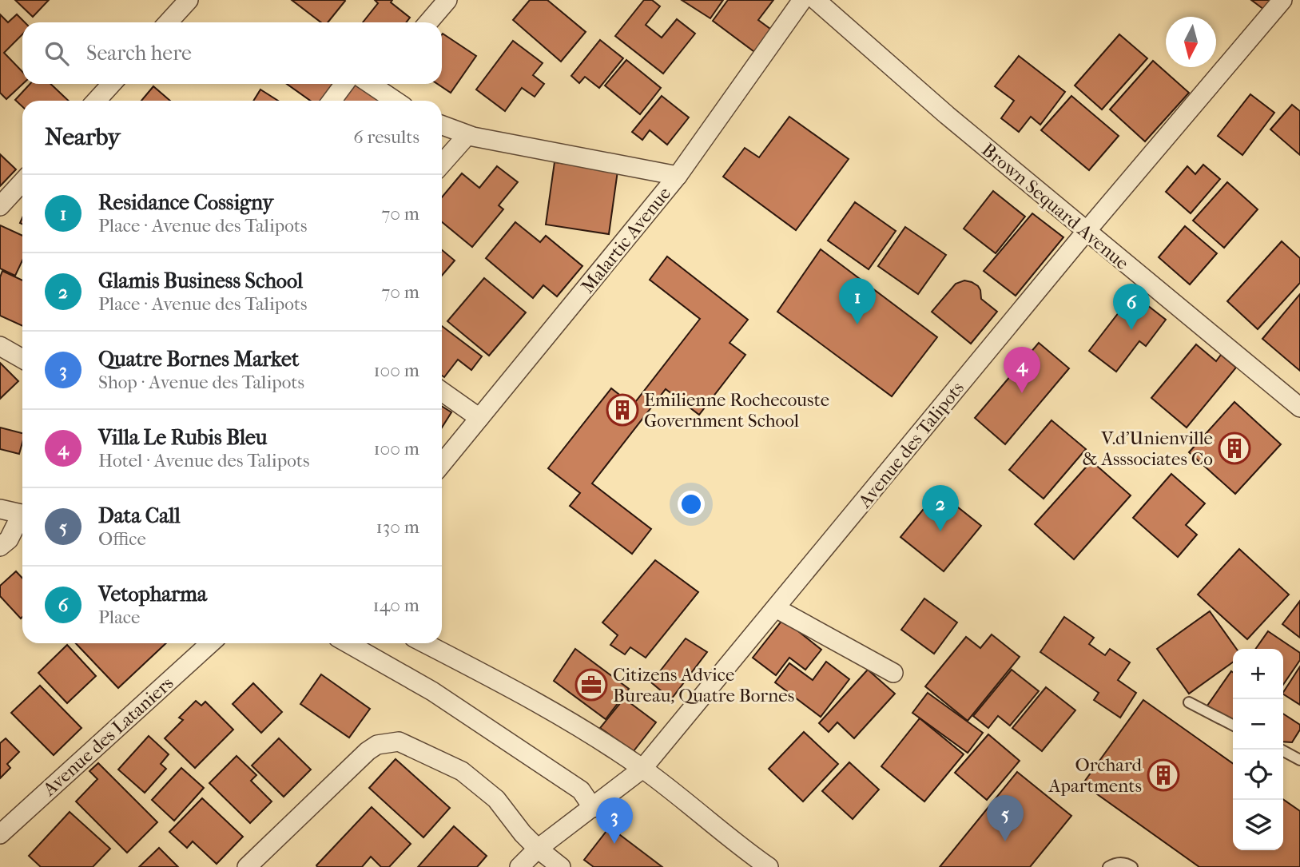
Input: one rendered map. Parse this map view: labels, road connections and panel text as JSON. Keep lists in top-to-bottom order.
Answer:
{
  "streets": {
    "street": [
      "Brown Sequard Avenue",
      "Malartic Avenue",
      "Avenue des Talipots",
      "Avenue des Lataniers"
    ]
  },
  "crossings": [
    ["Brown Sequard Avenue", "Avenue des Talipots"]
  ],
  "places": {
    "building": ["Emilienne Rochecouste Government School", "V.d'Unienville & Asssociates Co", "Orchard Apartments"],
    "office": ["Citizens Advice Bureau, Quatre Bornes"]
  },
  "north": "bottom",
  "page": {
    "search": "Search here",
    "heading": ["Nearby", "6 results"],
    "list": [
      {
        "mark": "1",
        "name": "Residance Cossigny",
        "note": "Place · Avenue des Talipots",
        "value": "70 m"
      },
      {
        "mark": "2",
        "name": "Glamis Business School",
        "note": "Place · Avenue des Talipots",
        "value": "70 m"
      },
      {
        "mark": "3",
        "name": "Quatre Bornes Market",
        "note": "Shop · Avenue des Talipots",
        "value": "100 m"
      },
      {
        "mark": "4",
        "name": "Villa Le Rubis Bleu",
        "note": "Hotel · Avenue des Talipots",
        "value": "100 m"
      },
      {
        "mark": "5",
        "name": "Data Call",
        "note": "Office",
        "value": "130 m"
      },
      {
        "mark": "6",
        "name": "Vetopharma",
        "note": "Place",
        "value": "140 m"
      }
    ],
    "pins": [
      "1",
      "6",
      "4",
      "2",
      "5",
      "3"
    ],
    "map_buttons": ["+", "−"]
  }
}
